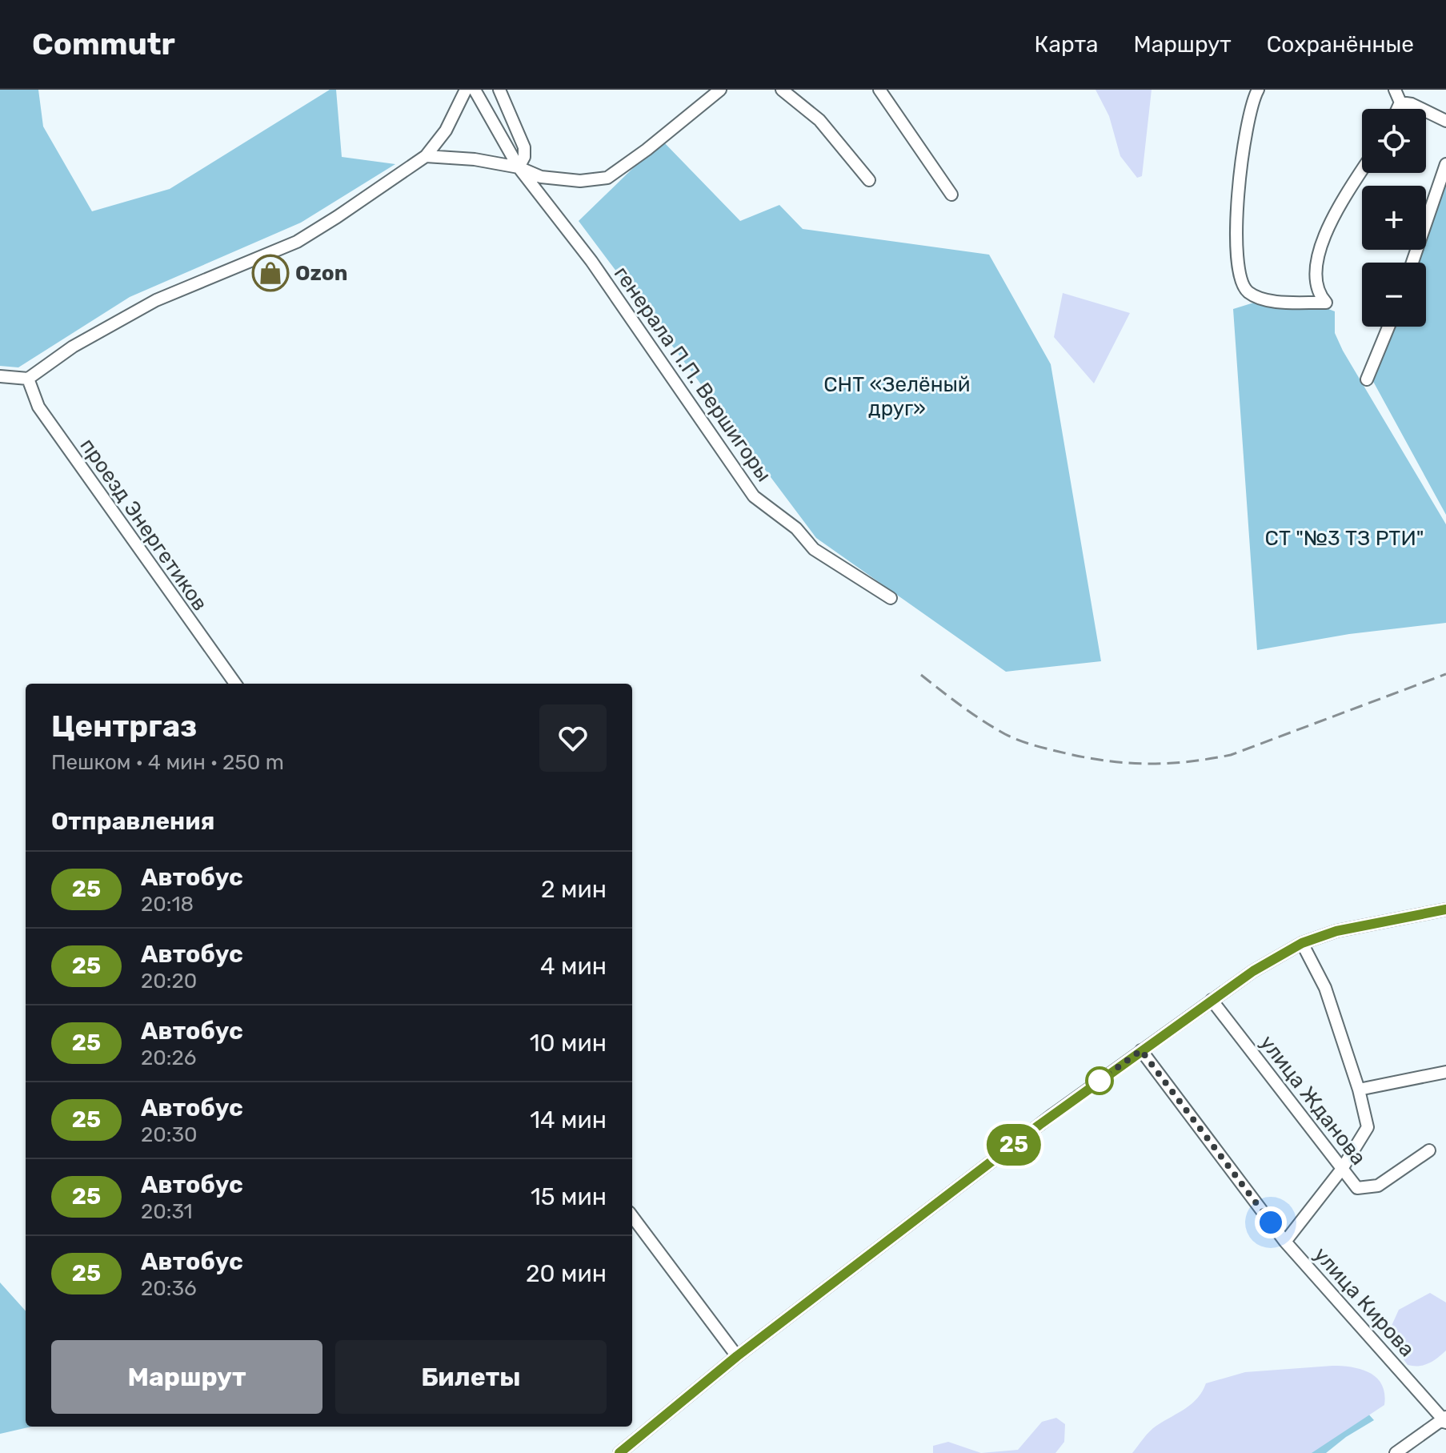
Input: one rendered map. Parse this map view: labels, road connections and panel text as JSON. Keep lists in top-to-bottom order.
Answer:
{
  "streets": {
    "street": [
      "генерала П.П. Вершигоры",
      "проезд Энергетиков",
      "улица Жданова",
      "улица Кирова"
    ]
  },
  "parks": ["СНТ «Зелёный друг»", "СТ \"№3 ТЗ РТИ\""],
  "places": {
    "shop": ["Ozon"]
  },
  "lines": ["bus line 25"],
  "page": {
    "header": "Commutr",
    "nav": ["Карта", "Маршрут", "Сохранённые"],
    "on_map": "25",
    "map_buttons": ["+", "−"],
    "heading": [
      ["Центргаз", "Пешком · 4 мин · 250 m"],
      "Отправления"
    ],
    "list": [
      {
        "mark": "25",
        "name": "Автобус",
        "note": "20:18",
        "value": "2 мин"
      },
      {
        "mark": "25",
        "name": "Автобус",
        "note": "20:20",
        "value": "4 мин"
      },
      {
        "mark": "25",
        "name": "Автобус",
        "note": "20:26",
        "value": "10 мин"
      },
      {
        "mark": "25",
        "name": "Автобус",
        "note": "20:30",
        "value": "14 мин"
      },
      {
        "mark": "25",
        "name": "Автобус",
        "note": "20:31",
        "value": "15 мин"
      },
      {
        "mark": "25",
        "name": "Автобус",
        "note": "20:36",
        "value": "20 мин"
      }
    ],
    "buttons": ["Маршрут", "Билеты"]
  }
}
